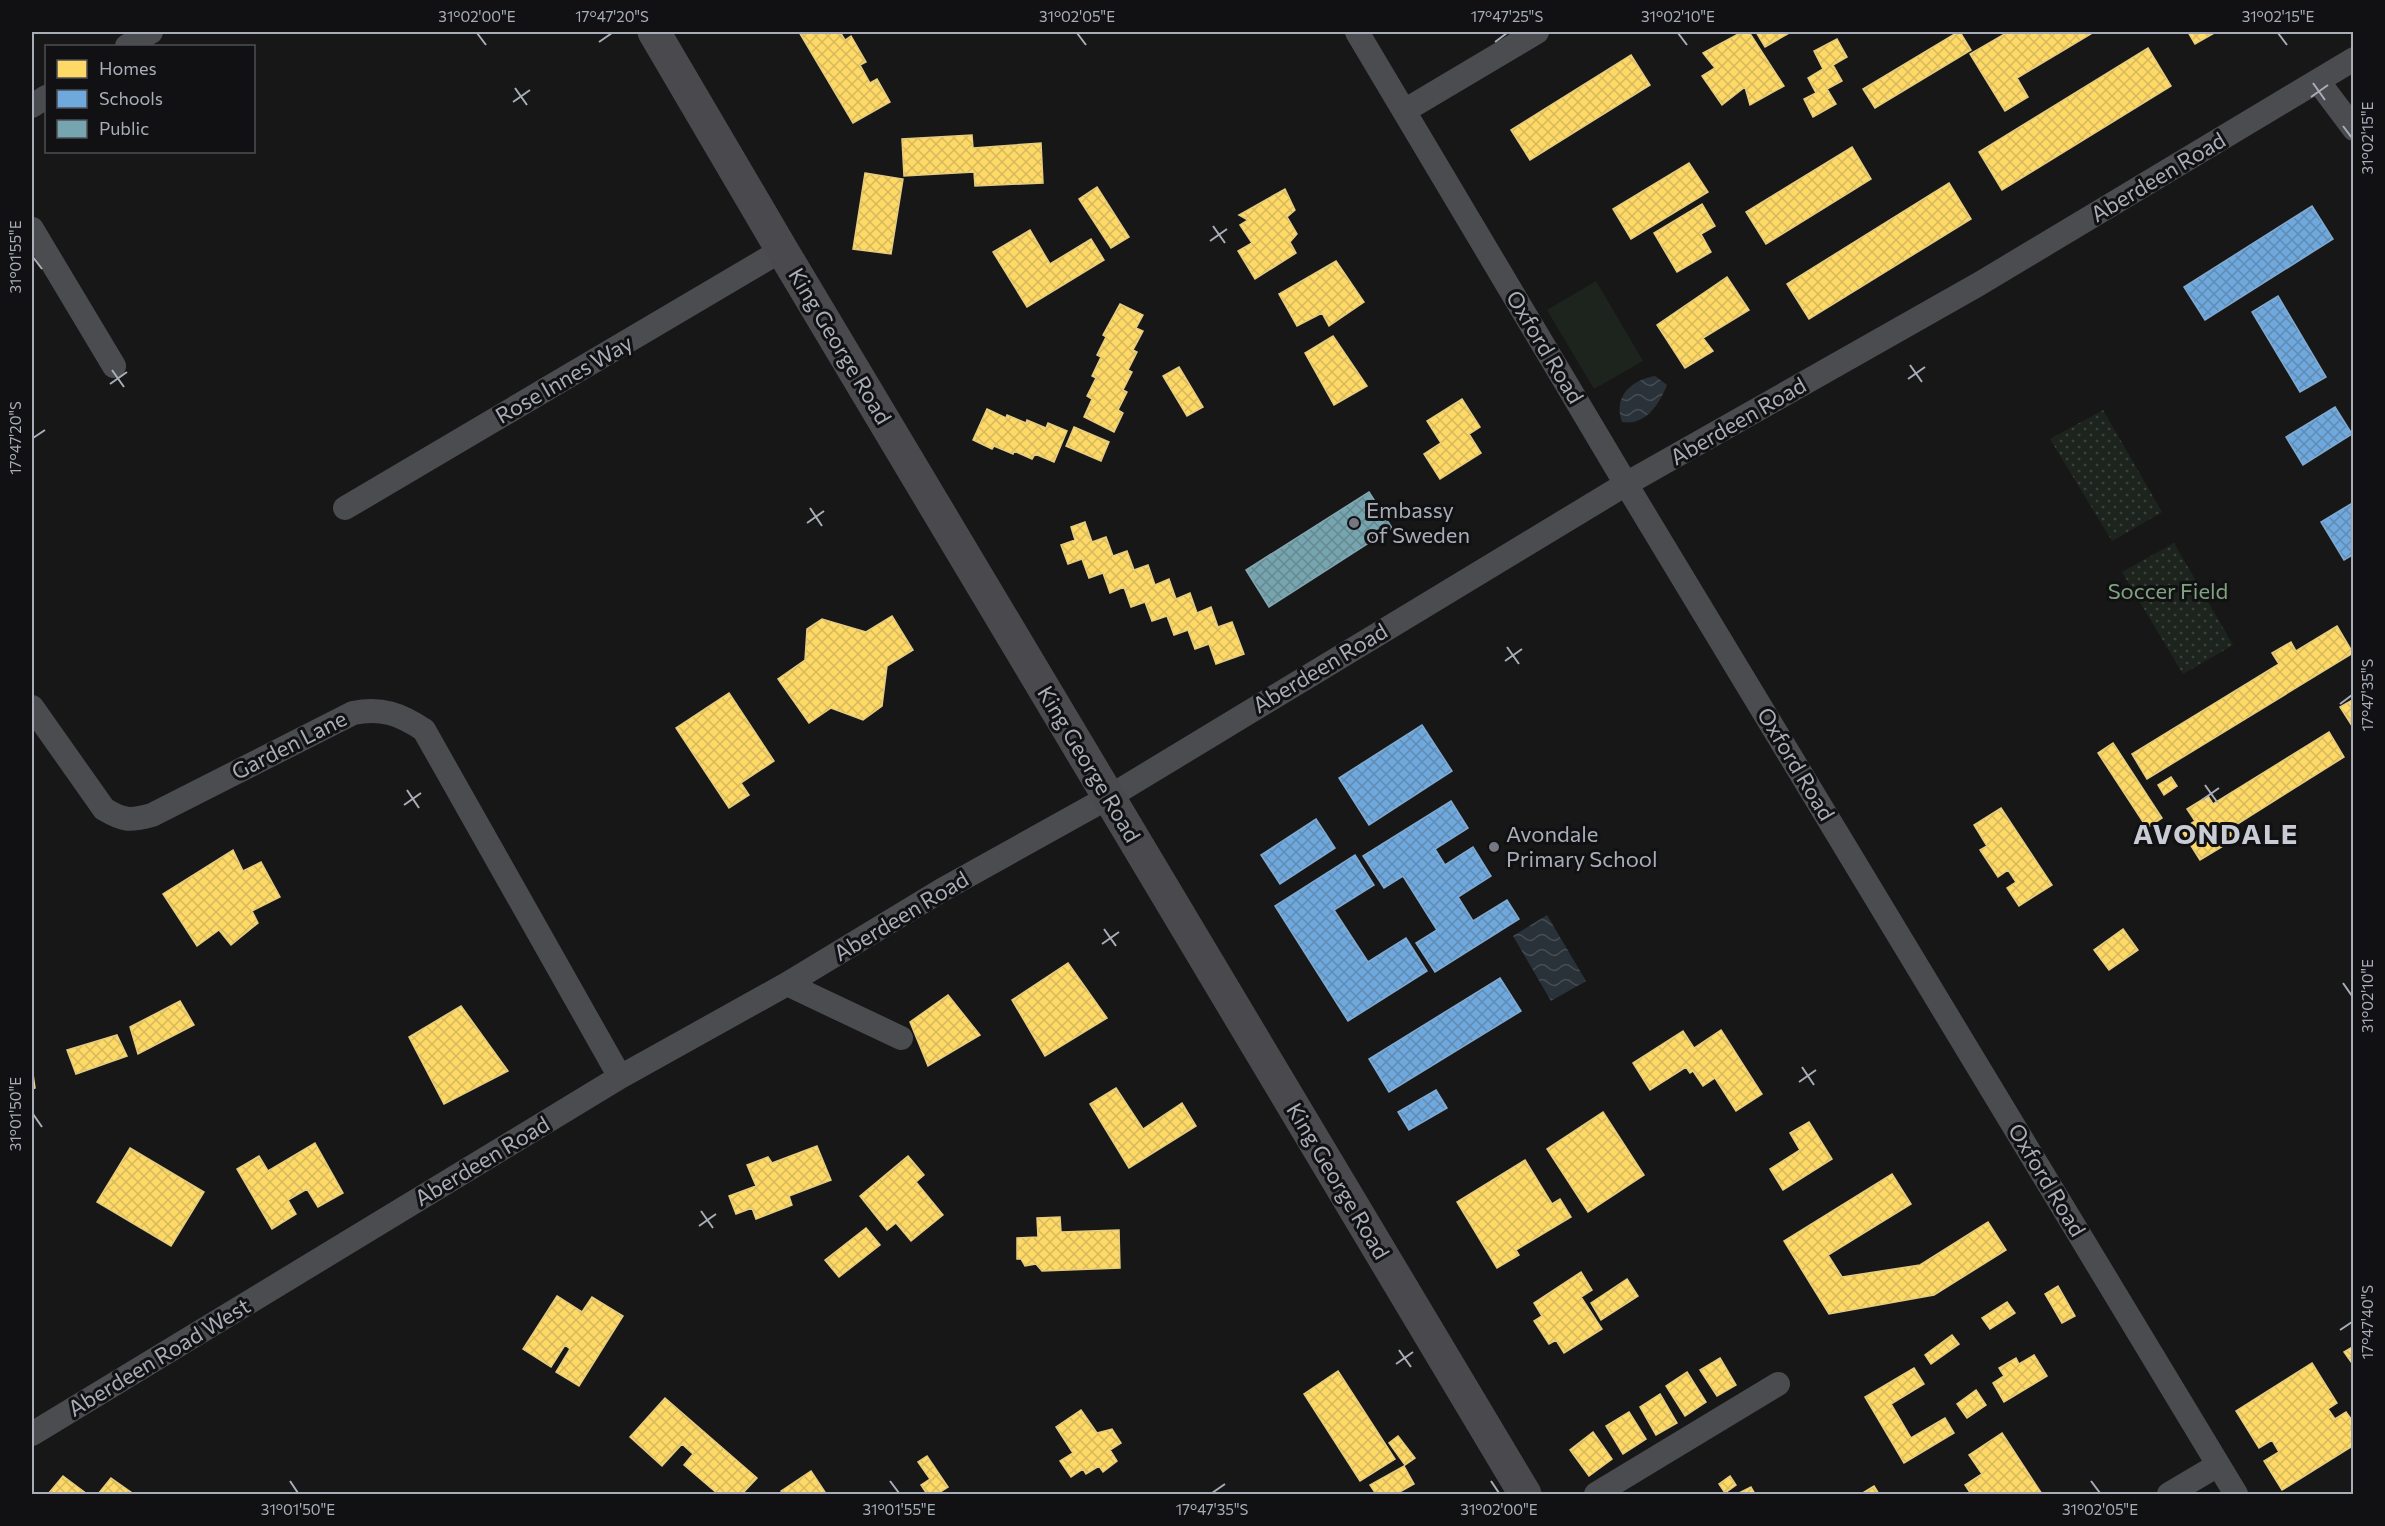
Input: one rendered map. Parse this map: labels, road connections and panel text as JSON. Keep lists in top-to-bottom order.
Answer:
{
  "streets": {
    "main road": ["King George Road"],
    "street": [
      "Aberdeen Road",
      "Oxford Road",
      "Rose Innes Way",
      "Garden Lane",
      "Aberdeen Road West"
    ]
  },
  "crossings": [
    ["Aberdeen Road", "King George Road"],
    ["Aberdeen Road", "Oxford Road"],
    ["Aberdeen Road", "Garden Lane"],
    ["Aberdeen Road", "Aberdeen Road West"],
    ["King George Road", "Rose Innes Way"]
  ],
  "districts": ["AVONDALE"],
  "parks": ["Soccer Field"],
  "places": ["Embassy of Sweden", "Avondale Primary School"],
  "legend": ["Homes", "Schools", "Public"],
  "coordinates": [
    "31°02'00\"E",
    "17°47'20\"S",
    "31°02'05\"E",
    "17°47'25\"S",
    "31°02'10\"E",
    "31°02'15\"E",
    "31°01'55\"E",
    "17°47'35\"S",
    "31°01'50\"E",
    "17°47'40\"S"
  ]
}
